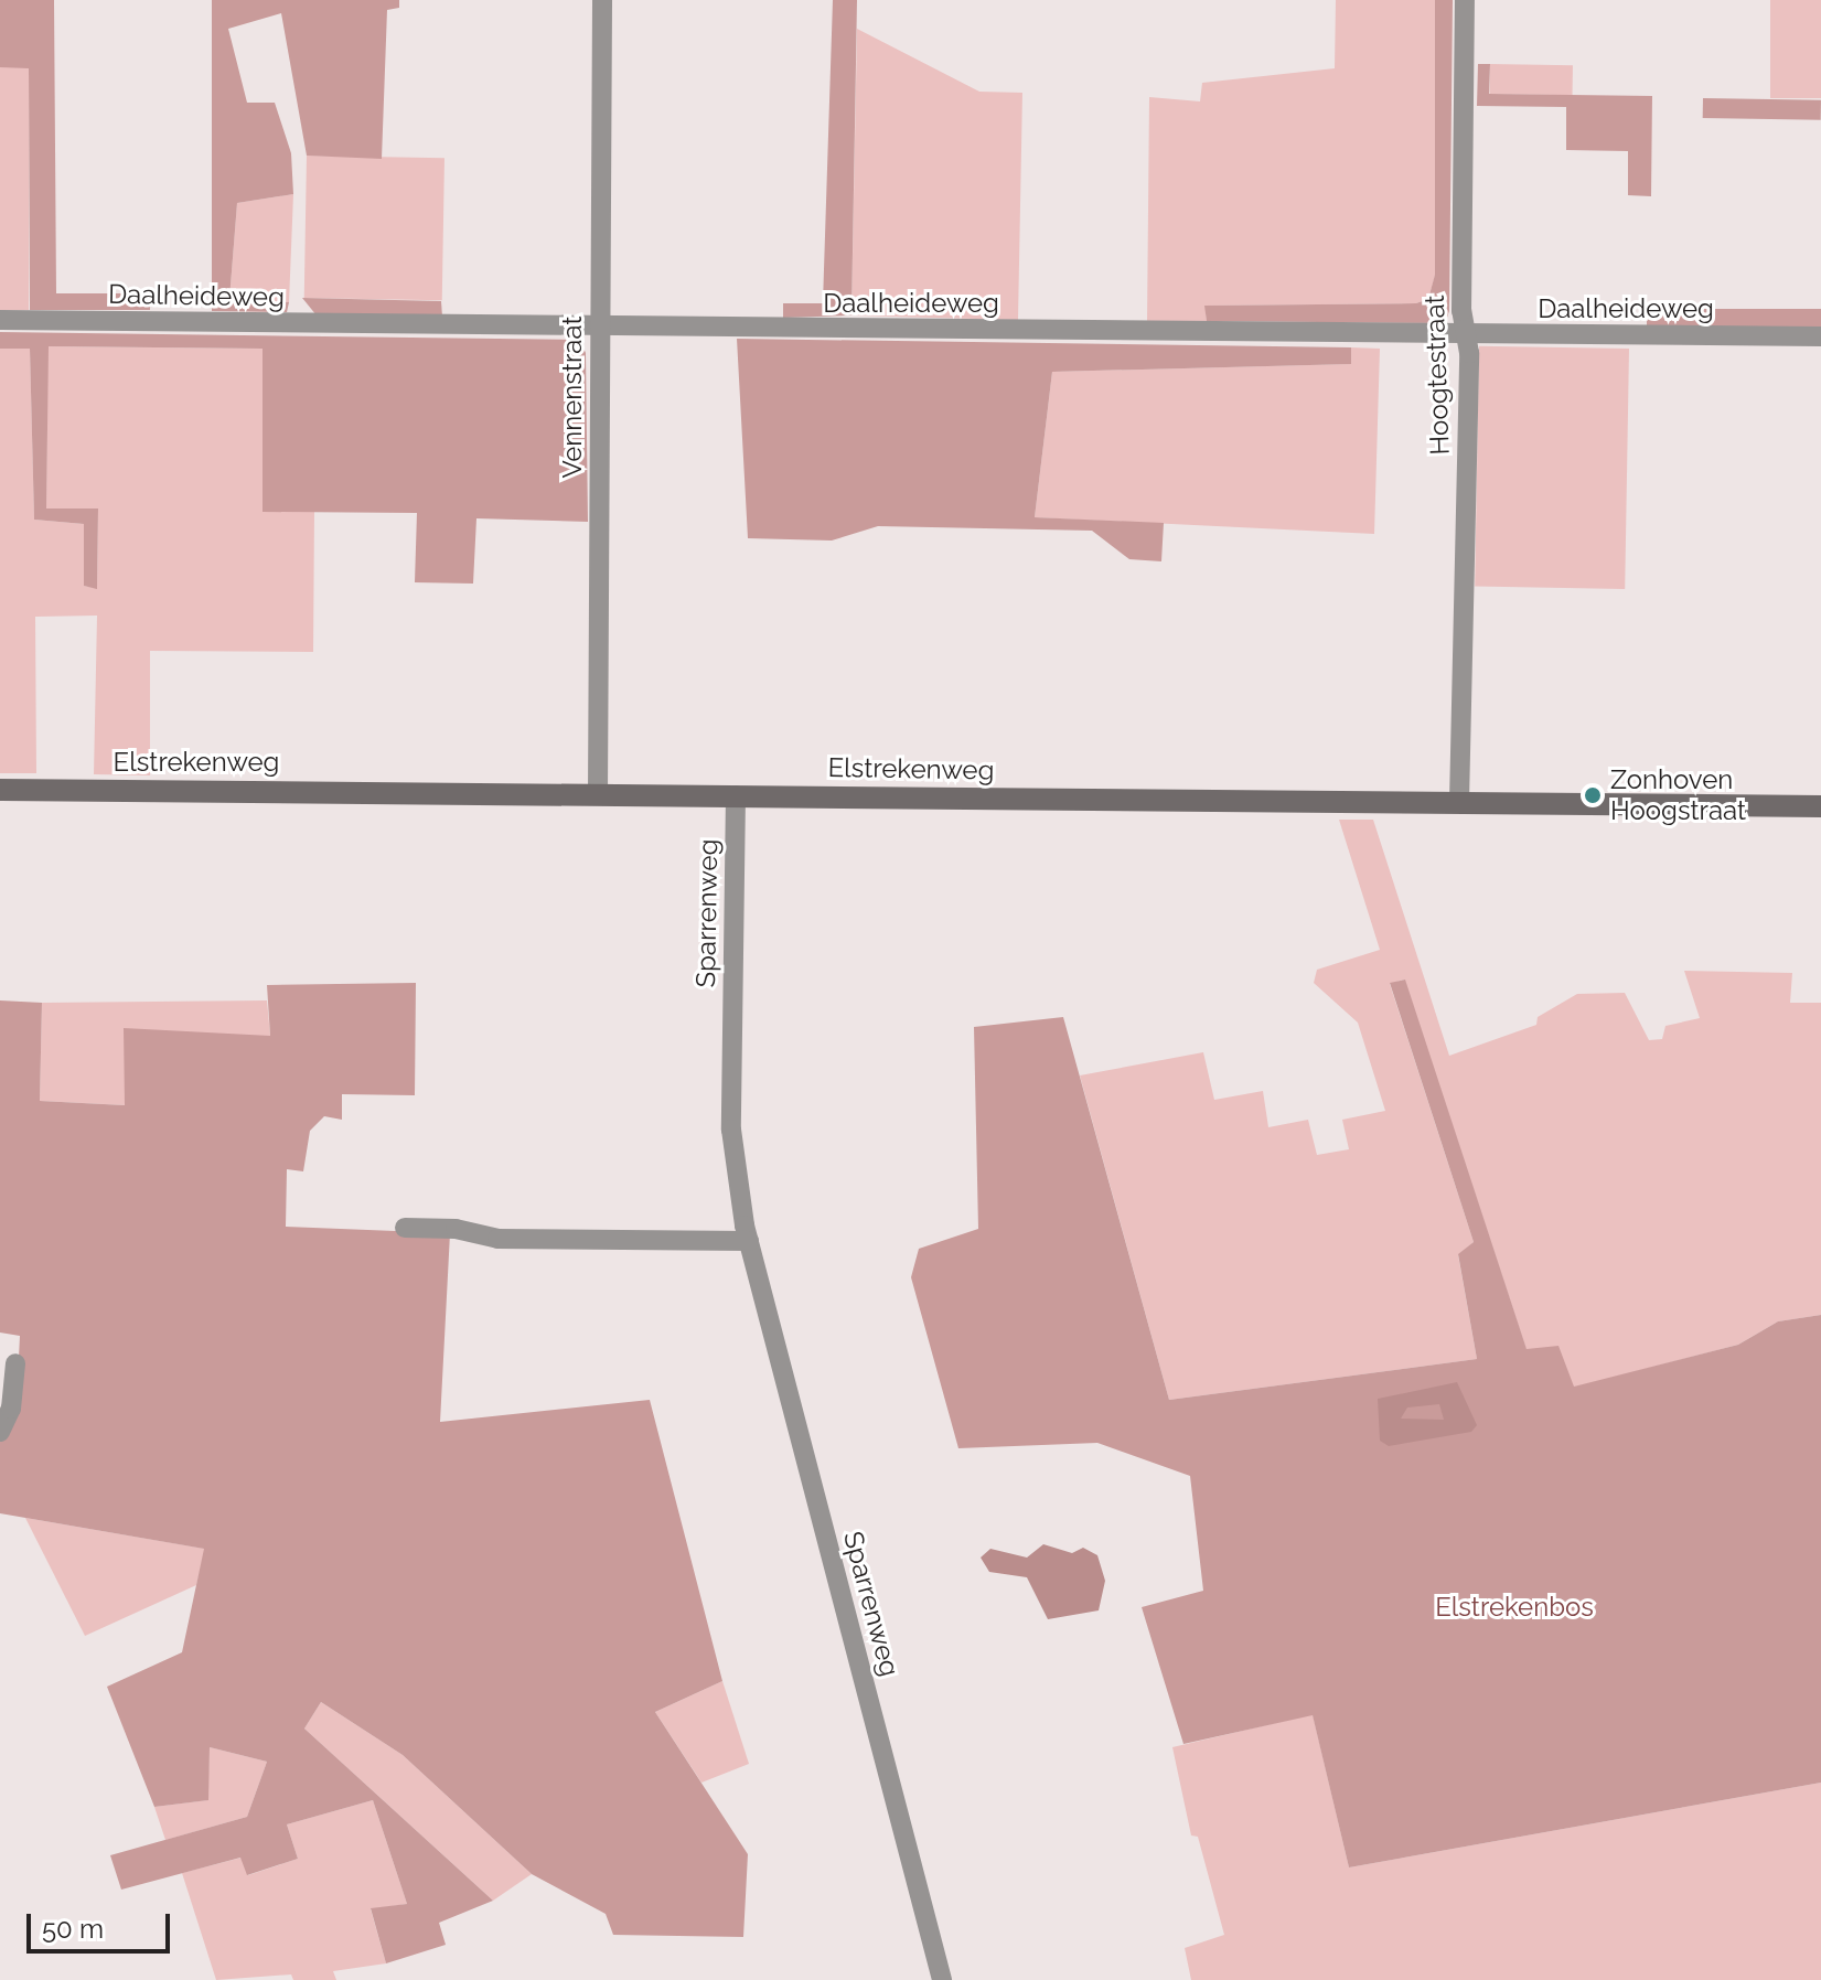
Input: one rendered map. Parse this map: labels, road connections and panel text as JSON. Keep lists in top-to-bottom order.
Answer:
{
  "streets": {
    "street": [
      "Daalheideweg",
      "Hoogtestraat",
      "Vennenstraat",
      "Elstrekenweg",
      "Sparrenweg"
    ]
  },
  "crossings": [
    ["Daalheideweg", "Hoogtestraat"],
    ["Daalheideweg", "Vennenstraat"],
    ["Hoogtestraat", "Elstrekenweg"],
    ["Vennenstraat", "Elstrekenweg"],
    ["Elstrekenweg", "Sparrenweg"]
  ],
  "parks": ["Elstrekenbos"],
  "places": ["Zonhoven Hoogstraat"],
  "scale_bar": "50 m"
}
